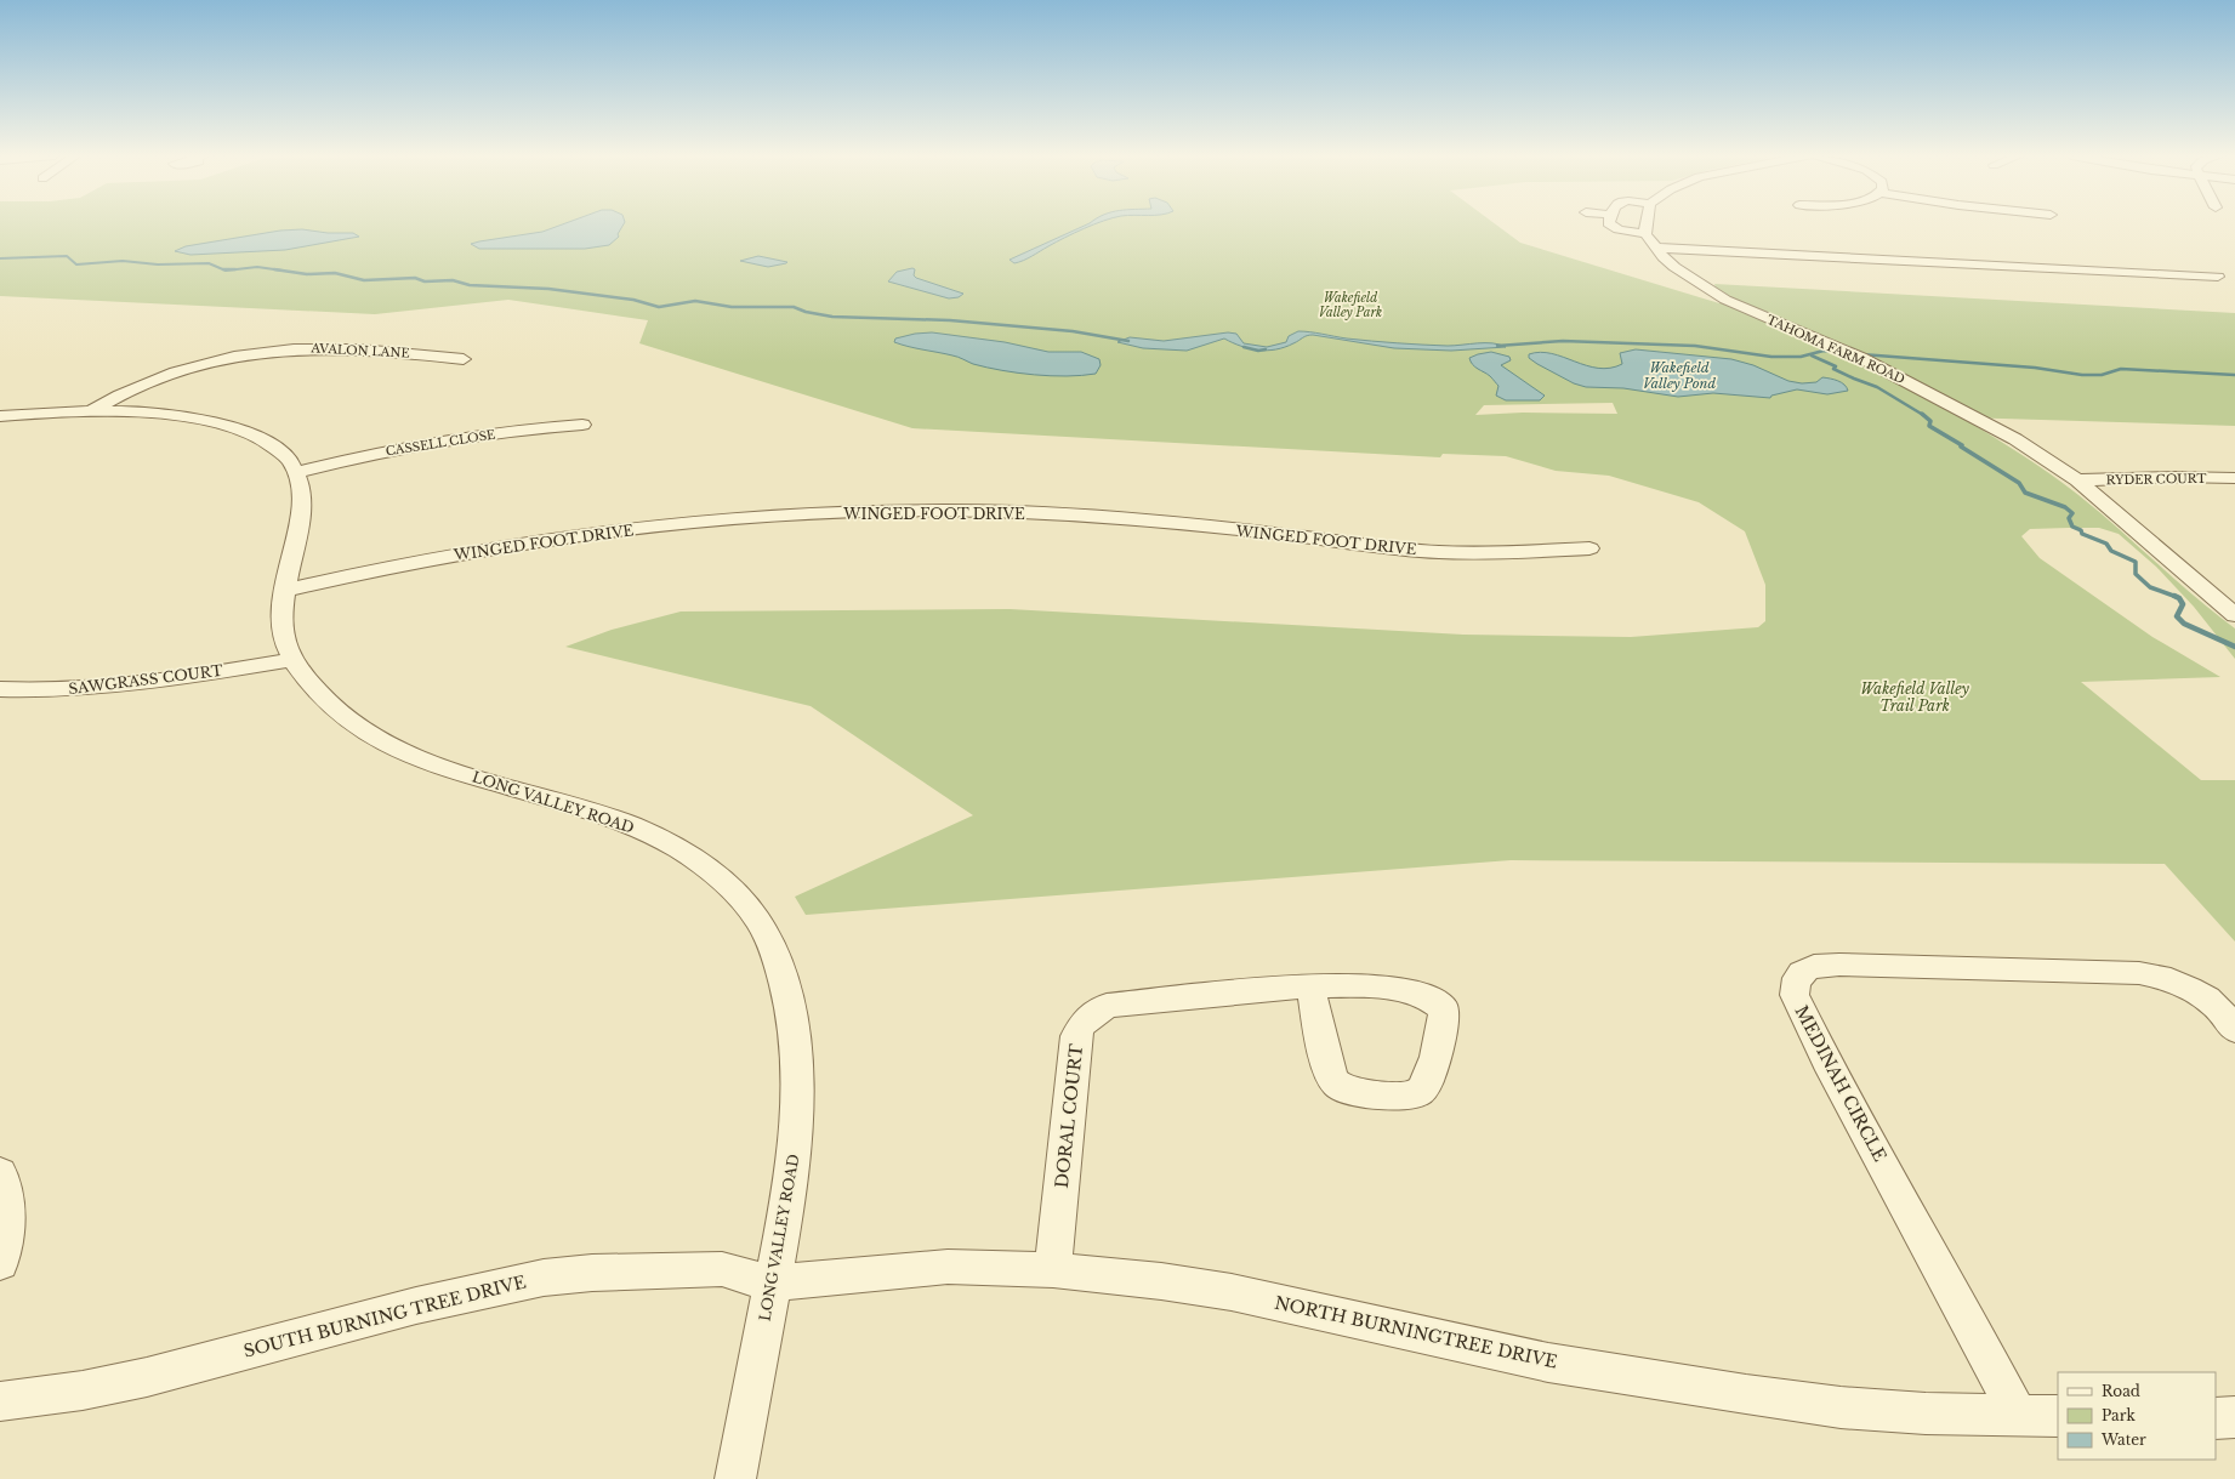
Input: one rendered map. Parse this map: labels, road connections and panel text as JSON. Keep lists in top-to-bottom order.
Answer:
{
  "streets": {
    "street": [
      "TAHOMA FARM ROAD",
      "AVALON LANE",
      "CASSELL CLOSE",
      "RYDER COURT",
      "WINGED FOOT DRIVE",
      "SAWGRASS COURT",
      "LONG VALLEY ROAD",
      "MEDINAH CIRCLE",
      "DORAL COURT",
      "SOUTH BURNING TREE DRIVE",
      "NORTH BURNINGTREE DRIVE"
    ]
  },
  "crossings": [
    ["TAHOMA FARM ROAD", "RYDER COURT"],
    ["CASSELL CLOSE", "LONG VALLEY ROAD"],
    ["WINGED FOOT DRIVE", "LONG VALLEY ROAD"],
    ["SAWGRASS COURT", "LONG VALLEY ROAD"],
    ["LONG VALLEY ROAD", "SOUTH BURNING TREE DRIVE"],
    ["LONG VALLEY ROAD", "NORTH BURNINGTREE DRIVE"],
    ["MEDINAH CIRCLE", "NORTH BURNINGTREE DRIVE"],
    ["DORAL COURT", "NORTH BURNINGTREE DRIVE"],
    ["SOUTH BURNING TREE DRIVE", "NORTH BURNINGTREE DRIVE"]
  ],
  "water": ["Wakefield Valley Pond"],
  "parks": ["Wakefield Valley Park", "Wakefield Valley Trail Park"],
  "legend": ["Road", "Park", "Water"]
}
